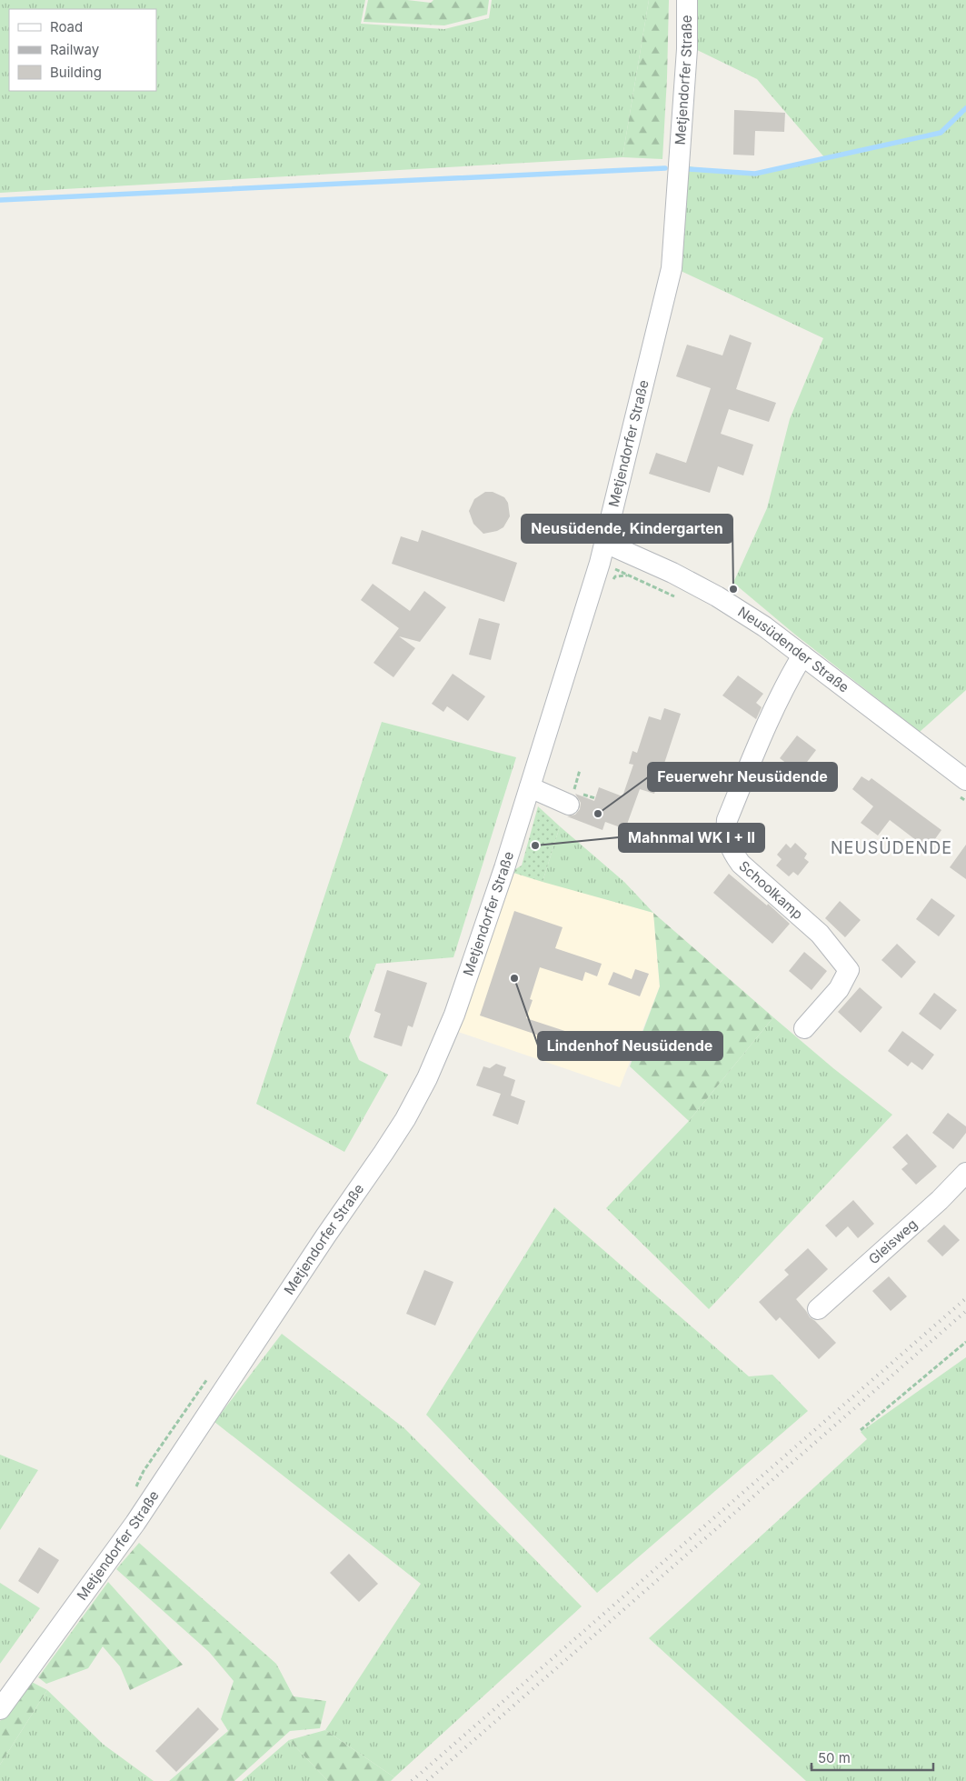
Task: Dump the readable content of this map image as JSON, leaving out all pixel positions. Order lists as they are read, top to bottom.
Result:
{
  "streets": {
    "street": [
      "Metjendorfer Straße",
      "Neusüdender Straße",
      "Schoolkamp",
      "Gleisweg"
    ]
  },
  "crossings": [
    ["Metjendorfer Straße", "Neusüdender Straße"],
    ["Neusüdender Straße", "Schoolkamp"]
  ],
  "districts": ["NEUSÜDENDE"],
  "places": [
    "Neusüdende, Kindergarten",
    "Feuerwehr Neusüdende",
    "Mahnmal WK I + II",
    "Lindenhof Neusüdende"
  ],
  "legend": ["Road", "Railway", "Building"],
  "scale_bar": "50 m"
}
